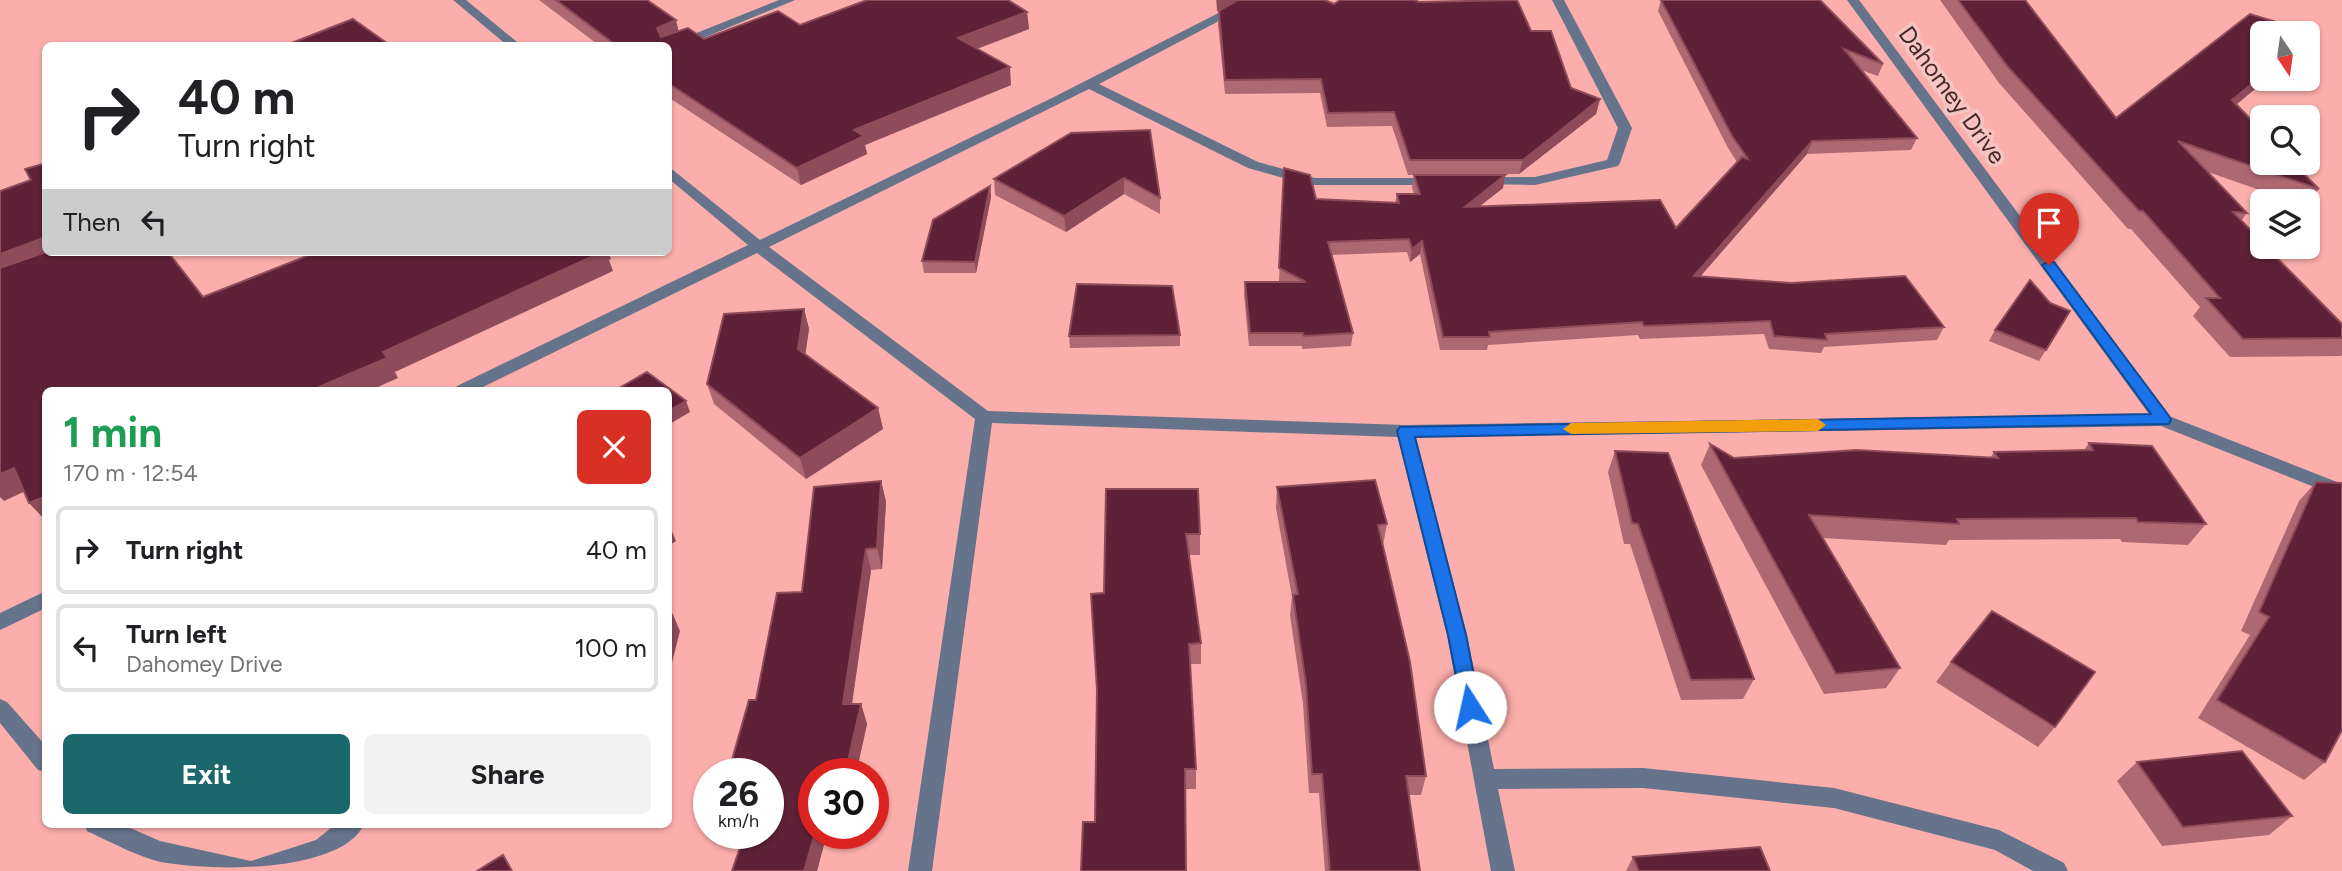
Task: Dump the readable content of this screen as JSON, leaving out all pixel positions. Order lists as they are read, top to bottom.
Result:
{
  "streets": {
    "street": ["Dahomey Drive"]
  },
  "north": "bottom",
  "page": {
    "turn": ["40 m", "Turn right"],
    "then": "Then",
    "heading": ["1 min", "170 m · 12:54"],
    "list": [
      {
        "name": "Turn right",
        "value": "40 m"
      },
      {
        "name": "Turn left",
        "note": "Dahomey Drive",
        "value": "100 m"
      }
    ],
    "buttons": ["Exit", "Share"],
    "speed": "26 km/h",
    "limit": "30"
  }
}
